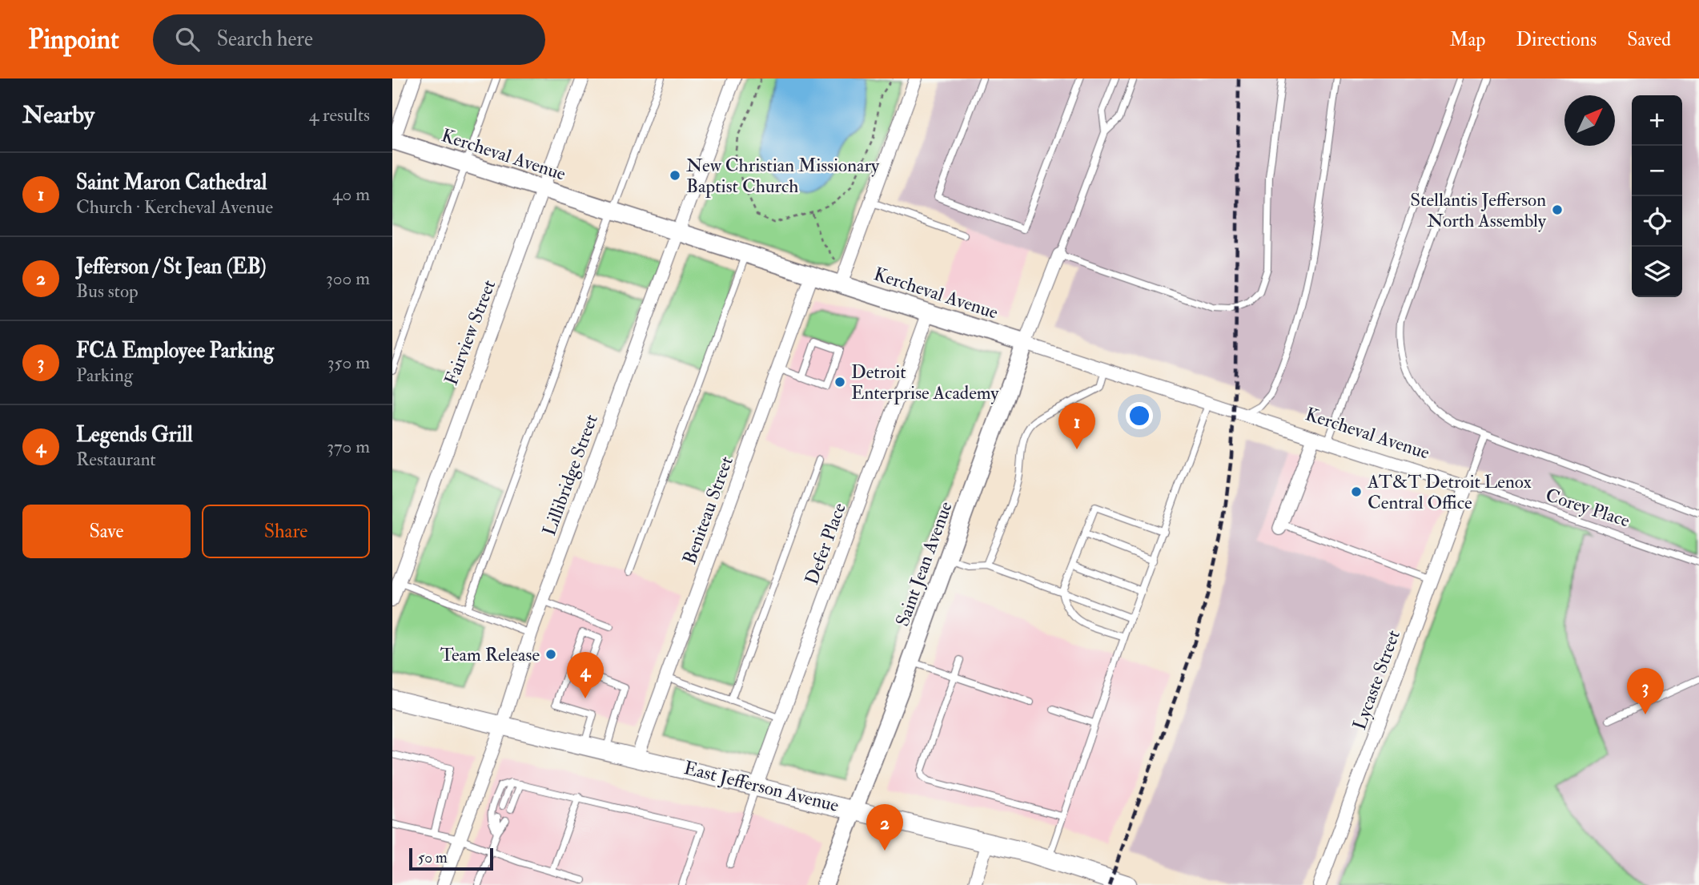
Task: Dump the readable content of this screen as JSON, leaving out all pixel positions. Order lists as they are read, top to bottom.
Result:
{
  "streets": {
    "main road": ["East Jefferson Avenue"],
    "street": [
      "Kercheval Avenue",
      "Fairview Street",
      "Lillibridge Street",
      "Beniteau Street",
      "Defer Place",
      "Saint Jean Avenue",
      "Lycaste Street"
    ],
    "lane": ["Corey Place"]
  },
  "crossings": [
    ["Kercheval Avenue", "Fairview Street"],
    ["Kercheval Avenue", "Lillibridge Street"],
    ["Kercheval Avenue", "Corey Place"],
    ["Kercheval Avenue", "Beniteau Street"],
    ["Kercheval Avenue", "Defer Place"],
    ["Kercheval Avenue", "Saint Jean Avenue"],
    ["Kercheval Avenue", "Lycaste Street"],
    ["Lillibridge Street", "East Jefferson Avenue"],
    ["Corey Place", "Lycaste Street"],
    ["Beniteau Street", "East Jefferson Avenue"],
    ["Defer Place", "East Jefferson Avenue"],
    ["Saint Jean Avenue", "East Jefferson Avenue"]
  ],
  "places": [
    "New Christian Missionary Baptist Church",
    "Stellantis Jefferson North Assembly",
    "Detroit Enterprise Academy",
    "AT&T Detroit Lenox Central Office",
    "Team Release"
  ],
  "scale_bar": "50 m",
  "north": "top right",
  "page": {
    "header": "Pinpoint",
    "search": "Search here",
    "nav": ["Map", "Directions", "Saved"],
    "heading": ["Nearby", "4 results"],
    "map_buttons": ["+", "−"],
    "list": [
      {
        "mark": "1",
        "name": "Saint Maron Cathedral",
        "note": "Church · Kercheval Avenue",
        "value": "40 m"
      },
      {
        "mark": "2",
        "name": "Jefferson / St Jean (EB)",
        "note": "Bus stop",
        "value": "300 m"
      },
      {
        "mark": "3",
        "name": "FCA Employee Parking",
        "note": "Parking",
        "value": "350 m"
      },
      {
        "mark": "4",
        "name": "Legends Grill",
        "note": "Restaurant",
        "value": "370 m"
      }
    ],
    "pins": [
      "1",
      "4",
      "3",
      "2"
    ],
    "buttons": ["Save", "Share"],
    "scale": "50 m"
  }
}
